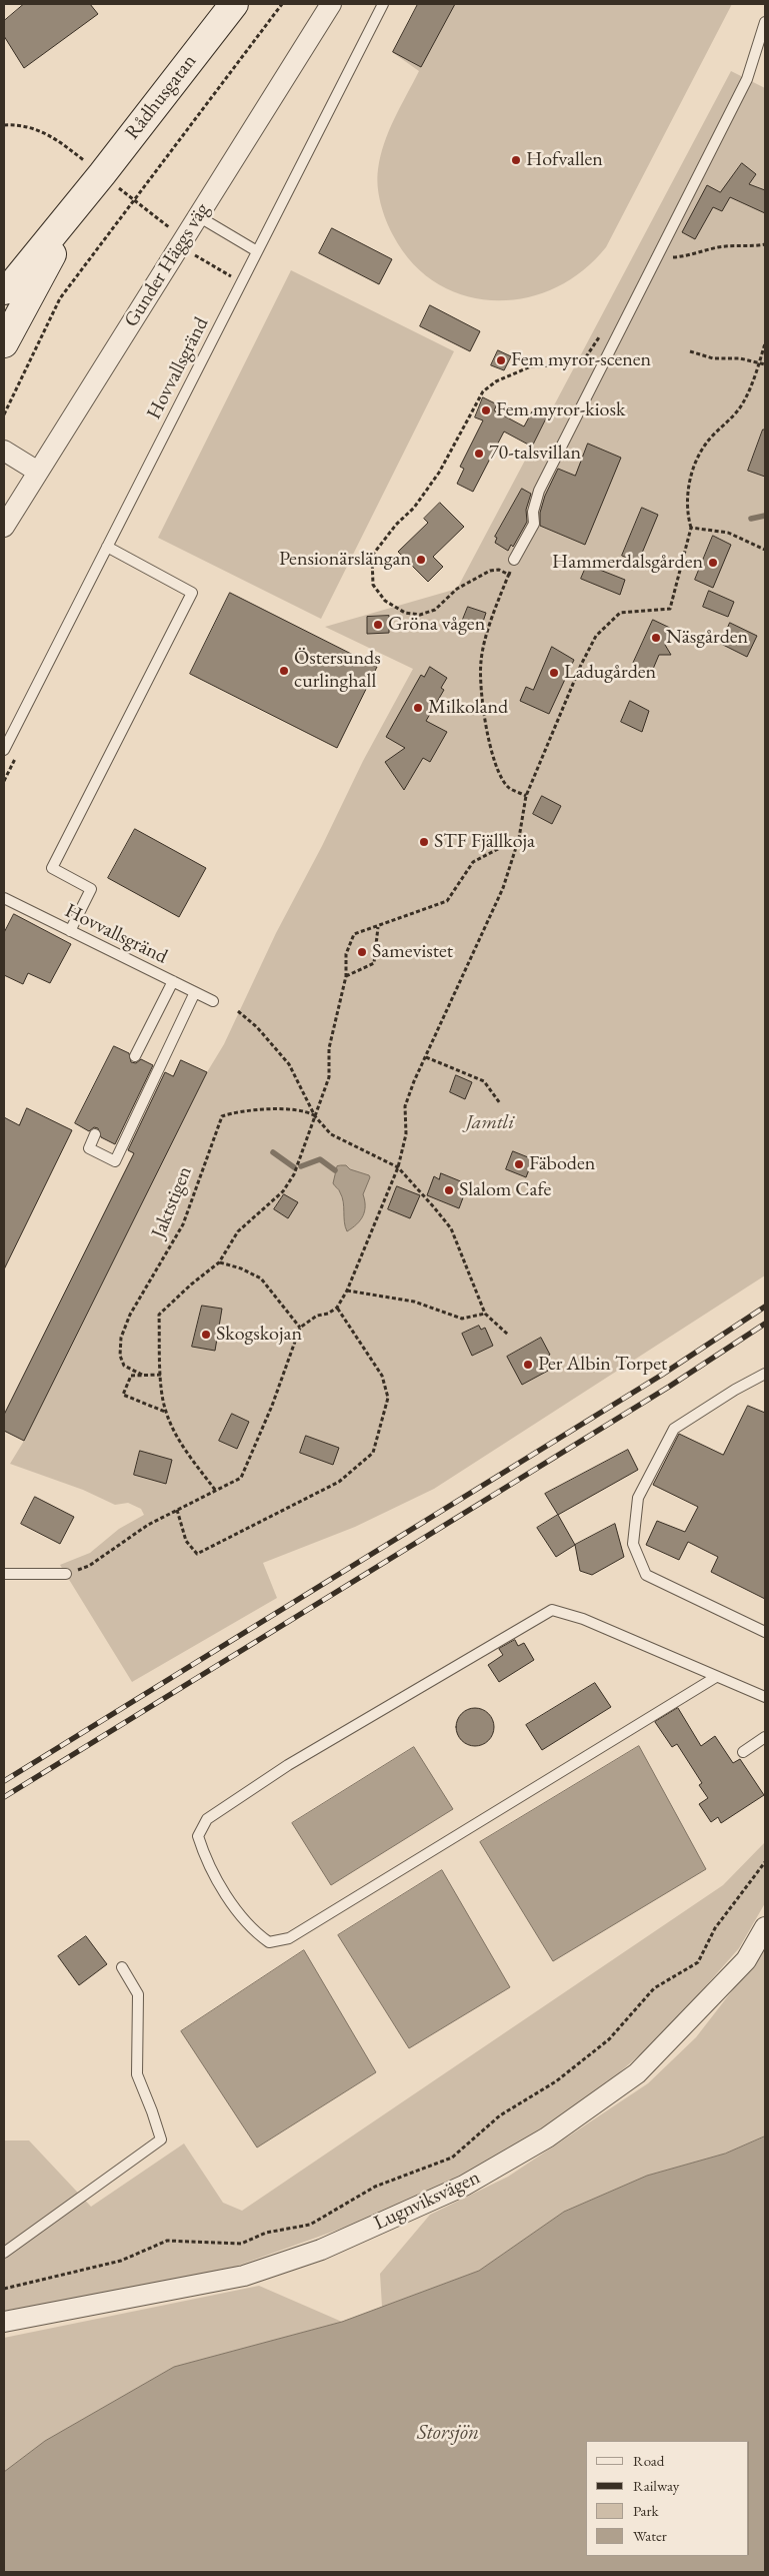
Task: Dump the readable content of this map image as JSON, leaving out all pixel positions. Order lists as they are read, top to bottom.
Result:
{
  "streets": {
    "main road": ["Rådhusgatan"],
    "street": ["Gunder Häggs väg", "Lugnviksvägen"],
    "lane": ["Hovvallsgränd"],
    "path": ["Jaktstigen"]
  },
  "water": ["Storsjön"],
  "parks": ["Jamtli"],
  "places": [
    "Hofvallen",
    "Fem myror-scenen",
    "Fem myror-kiosk",
    "70-talsvillan",
    "Pensionärslängan",
    "Hammerdalsgården",
    "Gröna vågen",
    "Näsgården",
    "Östersunds curlinghall",
    "Ladugården",
    "Milkoland",
    "STF Fjällkoja",
    "Samevistet",
    "Fäboden",
    "Slalom Cafe",
    "Skogskojan",
    "Per Albin Torpet"
  ],
  "legend": [
    "Road",
    "Railway",
    "Park",
    "Water"
  ]
}
